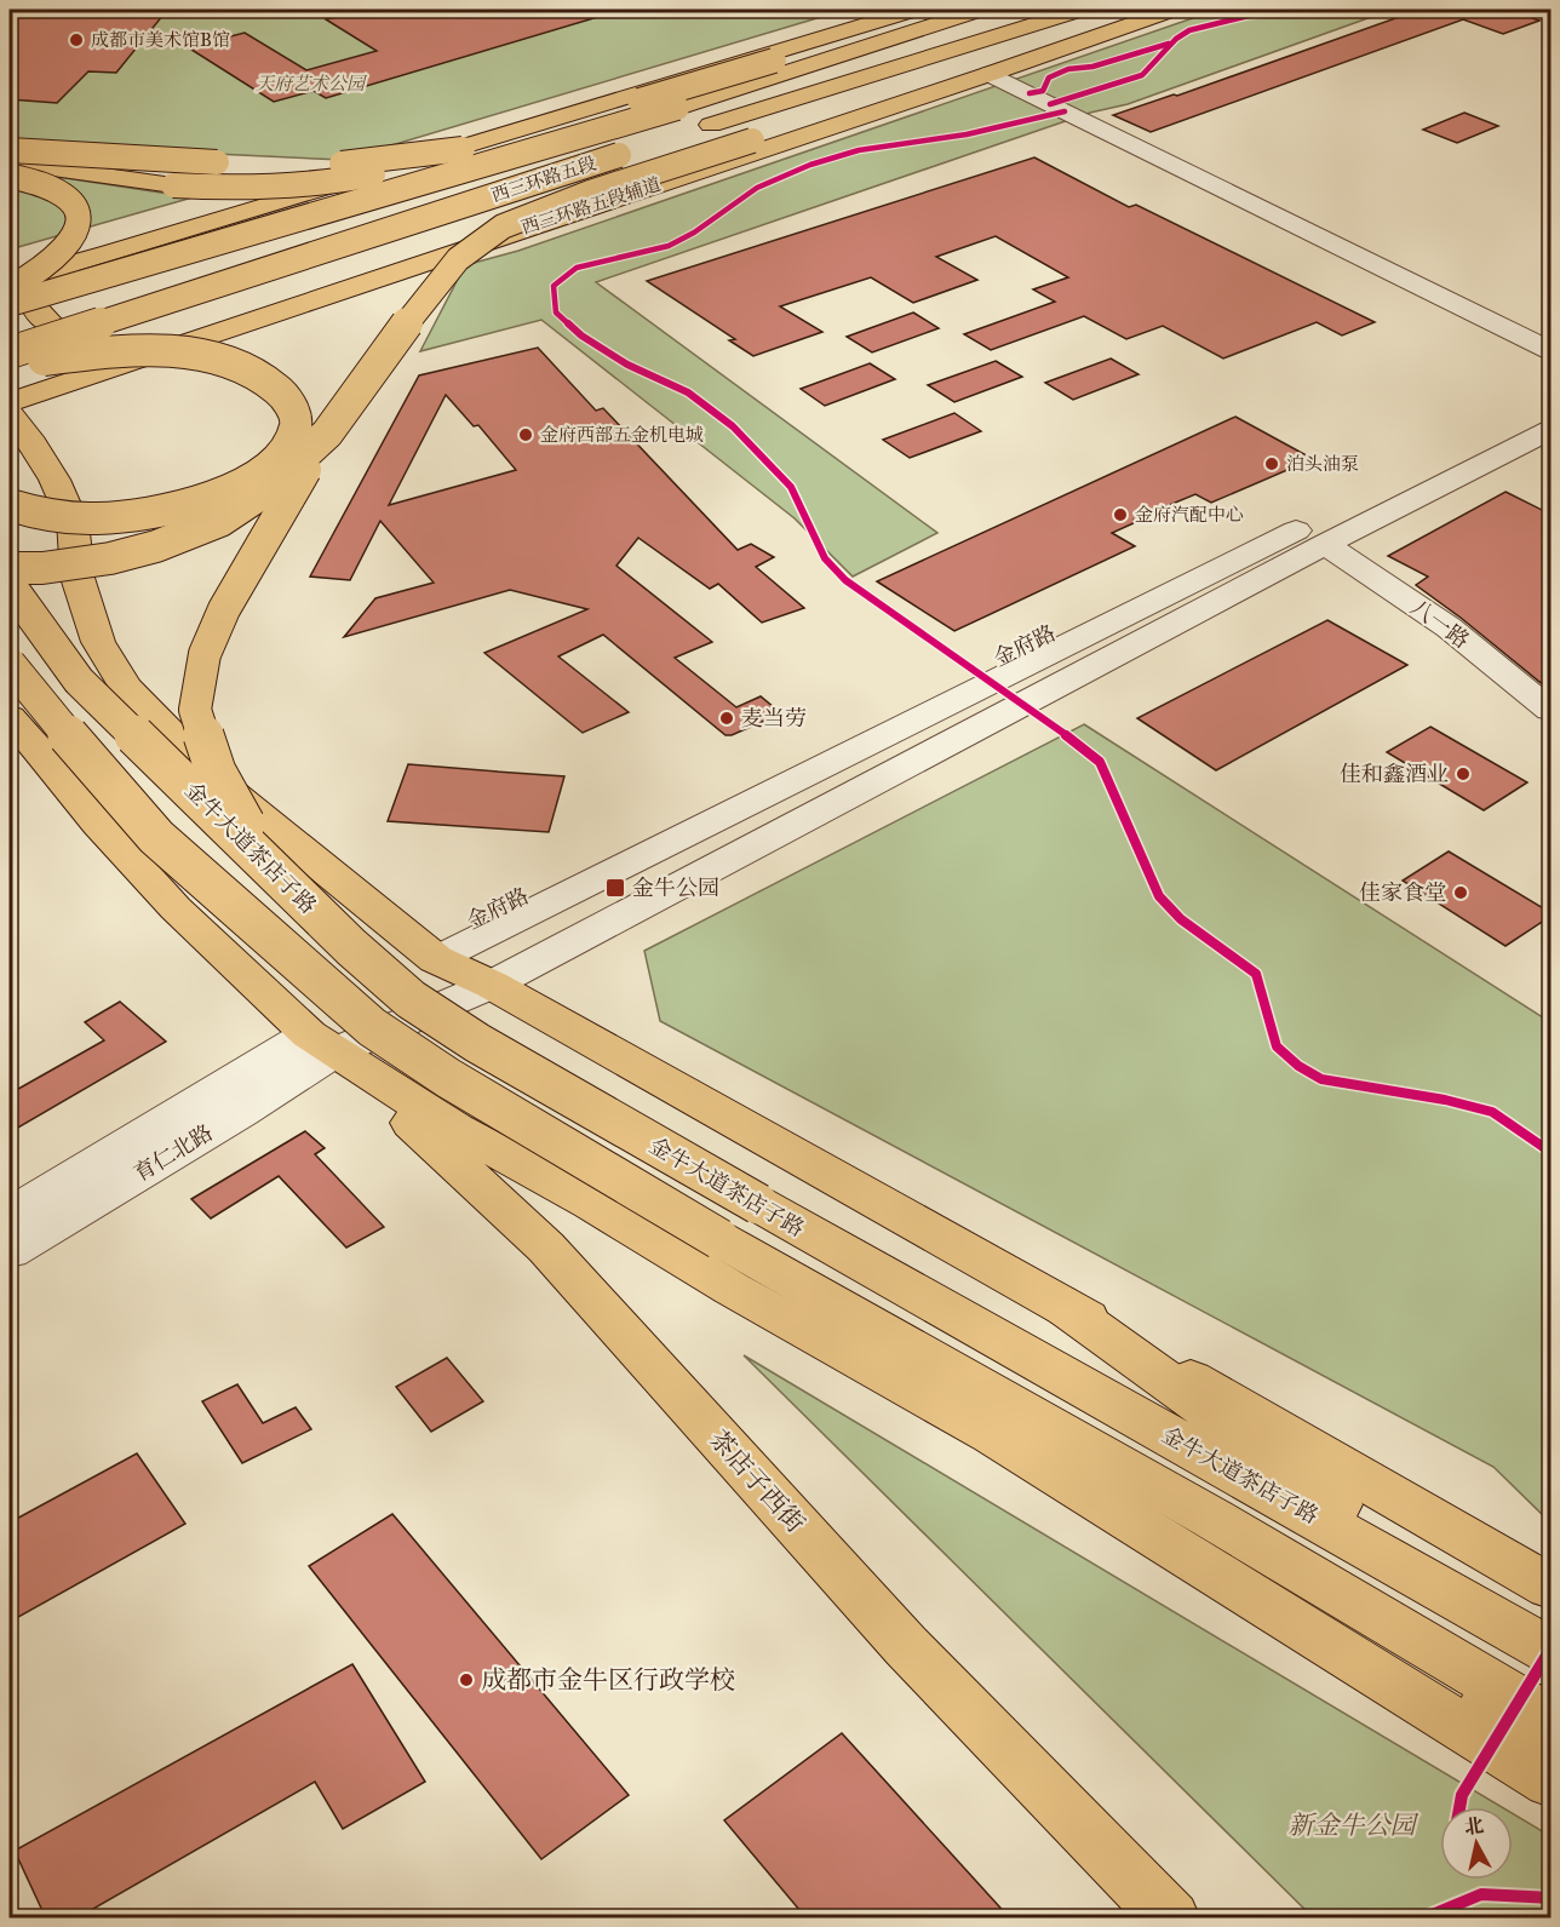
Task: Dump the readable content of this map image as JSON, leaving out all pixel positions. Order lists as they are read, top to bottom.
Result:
{
  "streets": {
    "main road": [
      "西三环路五段",
      "西三环路五段辅道",
      "金府路",
      "金牛大道茶店子路",
      "茶店子西街"
    ],
    "street": ["八一路", "育仁北路"]
  },
  "crossings": [
    ["金府路", "育仁北路"],
    ["金府路", "茶店子西街"],
    ["育仁北路", "茶店子西街"]
  ],
  "parks": ["天府艺术公园", "新金牛公园"],
  "places": {
    "other": [
      "成都市美术馆B馆",
      "金府西部五金机电城",
      "泊头油泵",
      "金府汽配中心",
      "麦当劳",
      "佳和鑫酒业",
      "佳家食堂",
      "成都市金牛区行政学校"
    ],
    "transit": ["金牛公园"]
  },
  "north": "top"
}
